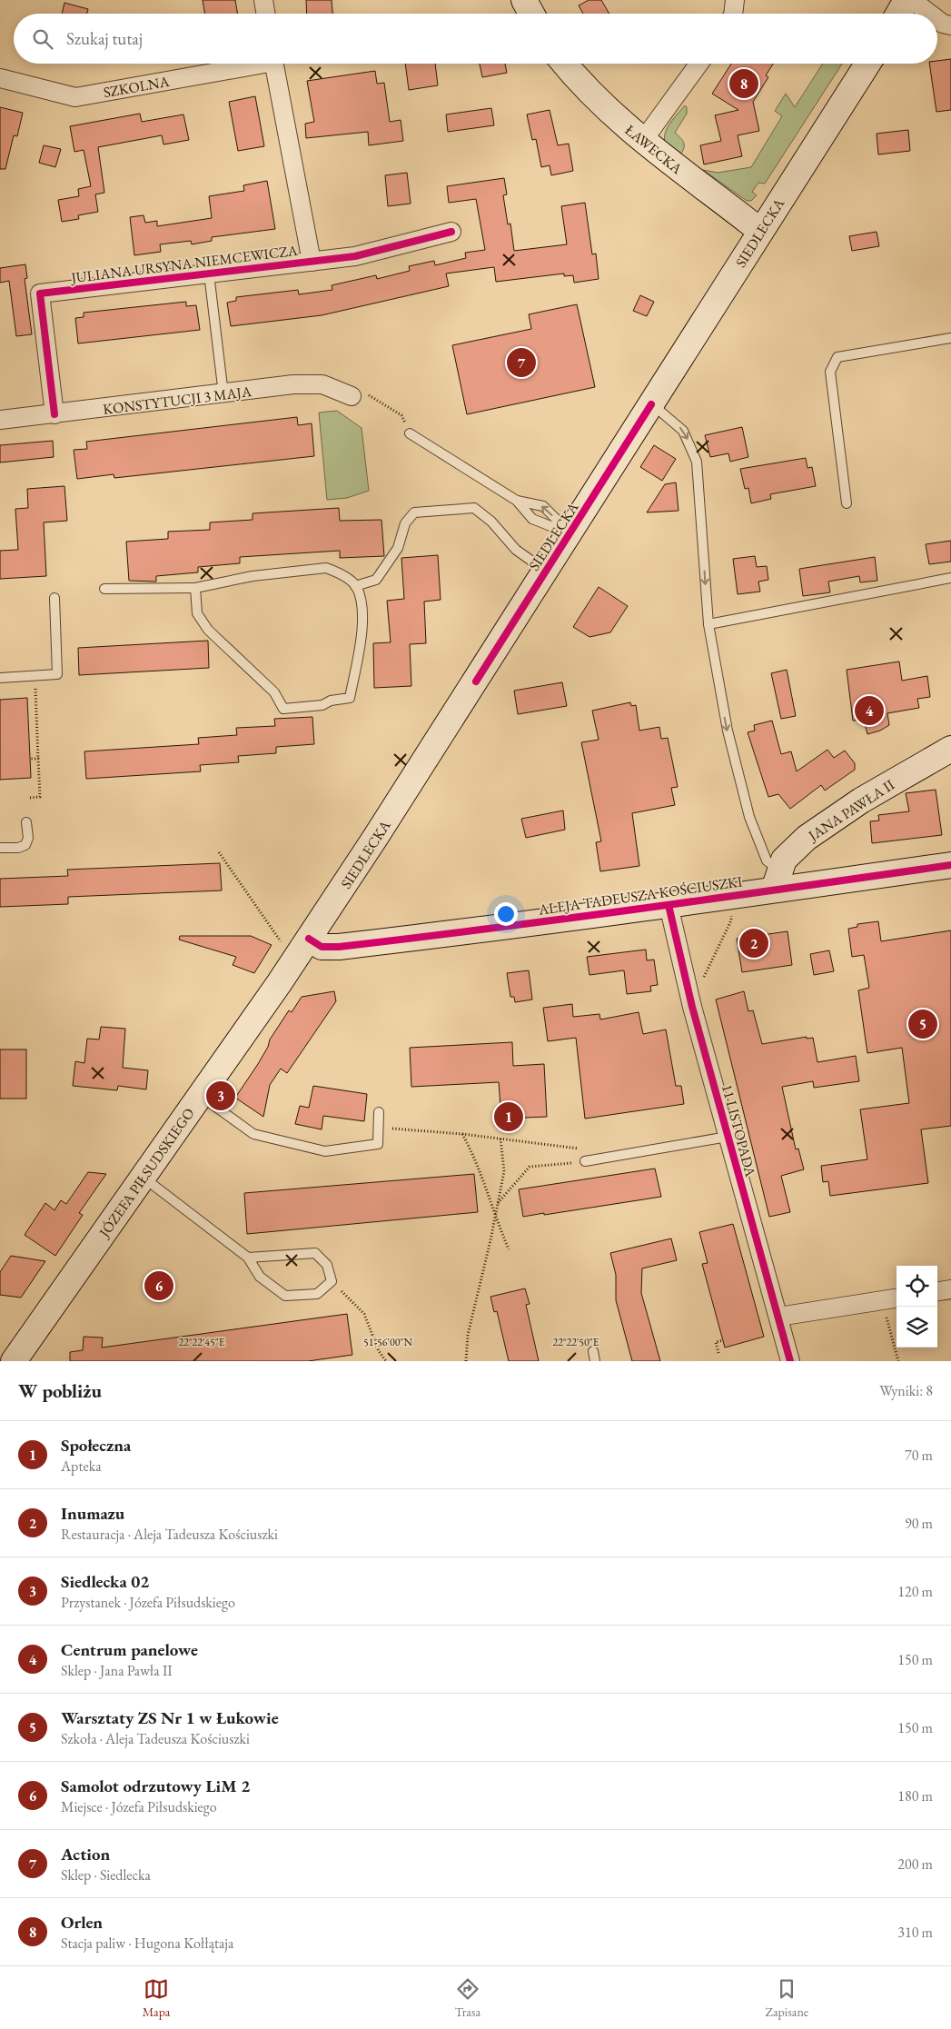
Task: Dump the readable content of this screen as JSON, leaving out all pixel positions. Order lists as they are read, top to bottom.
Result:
{
  "streets": {
    "main road": [
      "ŁAWECKA",
      "SIEDLECKA",
      "JANA PAWŁA II",
      "ALEJA TADEUSZA KOŚCIUSZKI",
      "JÓZEFA PIŁSUDSKIEGO"
    ],
    "street": [
      "SZKOLNA",
      "JULIANA URSYNA NIEMCEWICZA",
      "KONSTYTUCJI 3 MAJA",
      "11 LISTOPADA"
    ]
  },
  "crossings": [
    ["ŁAWECKA", "SIEDLECKA"],
    ["SIEDLECKA", "ALEJA TADEUSZA KOŚCIUSZKI"],
    ["SIEDLECKA", "JÓZEFA PIŁSUDSKIEGO"],
    ["JULIANA URSYNA NIEMCEWICZA", "KONSTYTUCJI 3 MAJA"],
    ["JANA PAWŁA II", "ALEJA TADEUSZA KOŚCIUSZKI"],
    ["ALEJA TADEUSZA KOŚCIUSZKI", "11 LISTOPADA"],
    ["ALEJA TADEUSZA KOŚCIUSZKI", "JÓZEFA PIŁSUDSKIEGO"]
  ],
  "page": {
    "search": "Szukaj tutaj",
    "pins": [
      "8",
      "7",
      "4",
      "2",
      "5",
      "3",
      "1",
      "6"
    ],
    "heading": ["W pobliżu", "Wyniki: 8"],
    "list": [
      {
        "mark": "1",
        "name": "Społeczna",
        "note": "Apteka",
        "value": "70 m"
      },
      {
        "mark": "2",
        "name": "Inumazu",
        "note": "Restauracja · Aleja Tadeusza Kościuszki",
        "value": "90 m"
      },
      {
        "mark": "3",
        "name": "Siedlecka 02",
        "note": "Przystanek · Józefa Piłsudskiego",
        "value": "120 m"
      },
      {
        "mark": "4",
        "name": "Centrum panelowe",
        "note": "Sklep · Jana Pawła II",
        "value": "150 m"
      },
      {
        "mark": "5",
        "name": "Warsztaty ZS Nr 1 w Łukowie",
        "note": "Szkoła · Aleja Tadeusza Kościuszki",
        "value": "150 m"
      },
      {
        "mark": "6",
        "name": "Samolot odrzutowy LiM 2",
        "note": "Miejsce · Józefa Piłsudskiego",
        "value": "180 m"
      },
      {
        "mark": "7",
        "name": "Action",
        "note": "Sklep · Siedlecka",
        "value": "200 m"
      },
      {
        "mark": "8",
        "name": "Orlen",
        "note": "Stacja paliw · Hugona Kołłątaja",
        "value": "310 m"
      }
    ],
    "nav": ["Mapa", "Trasa", "Zapisane"]
  },
  "coordinates": ["22°22'45\"E", "22°22'50\"E", "51°56'00\"N"]
}
